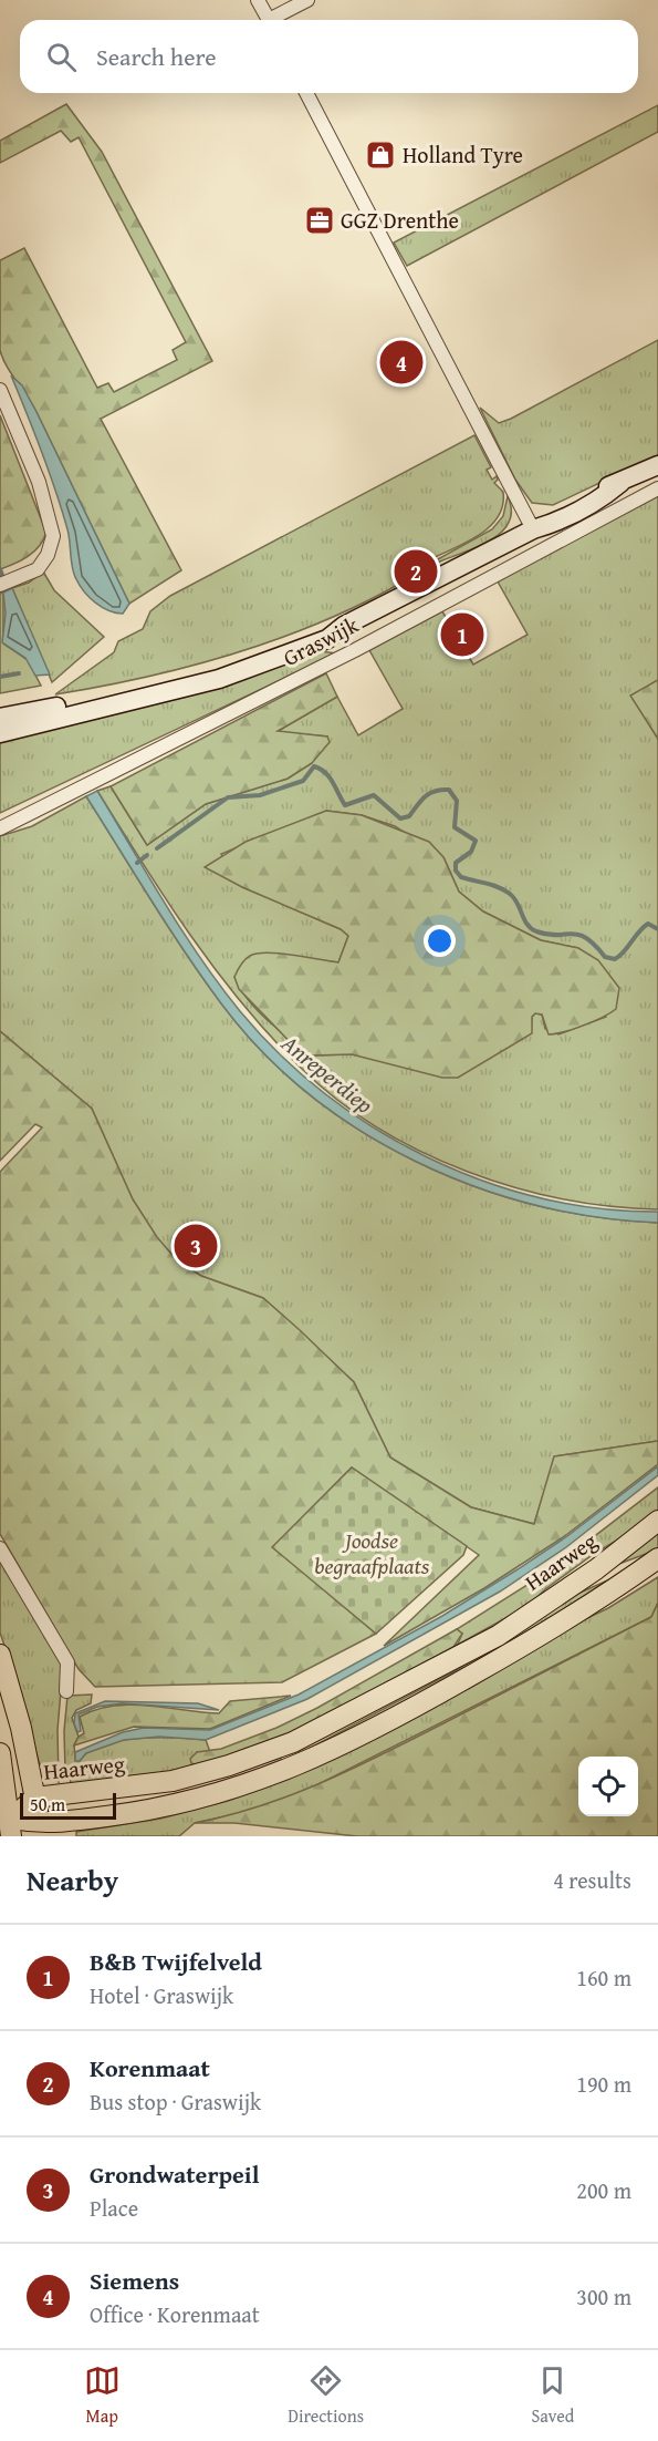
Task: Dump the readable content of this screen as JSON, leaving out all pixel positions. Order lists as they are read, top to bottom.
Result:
{
  "streets": {
    "main road": ["Graswijk", "Haarweg"]
  },
  "water": ["Anreperdiep"],
  "parks": ["Joodse begraafplaats"],
  "places": {
    "shop": ["Holland Tyre"],
    "office": ["GGZ Drenthe"]
  },
  "scale_bar": "50 m",
  "page": {
    "search": "Search here",
    "pins": [
      "4",
      "2",
      "1",
      "3"
    ],
    "scale": "50 m",
    "heading": ["Nearby", "4 results"],
    "list": [
      {
        "mark": "1",
        "name": "B&B Twijfelveld",
        "note": "Hotel · Graswijk",
        "value": "160 m"
      },
      {
        "mark": "2",
        "name": "Korenmaat",
        "note": "Bus stop · Graswijk",
        "value": "190 m"
      },
      {
        "mark": "3",
        "name": "Grondwaterpeil",
        "note": "Place",
        "value": "200 m"
      },
      {
        "mark": "4",
        "name": "Siemens",
        "note": "Office · Korenmaat",
        "value": "300 m"
      }
    ],
    "nav": ["Map", "Directions", "Saved"]
  }
}
